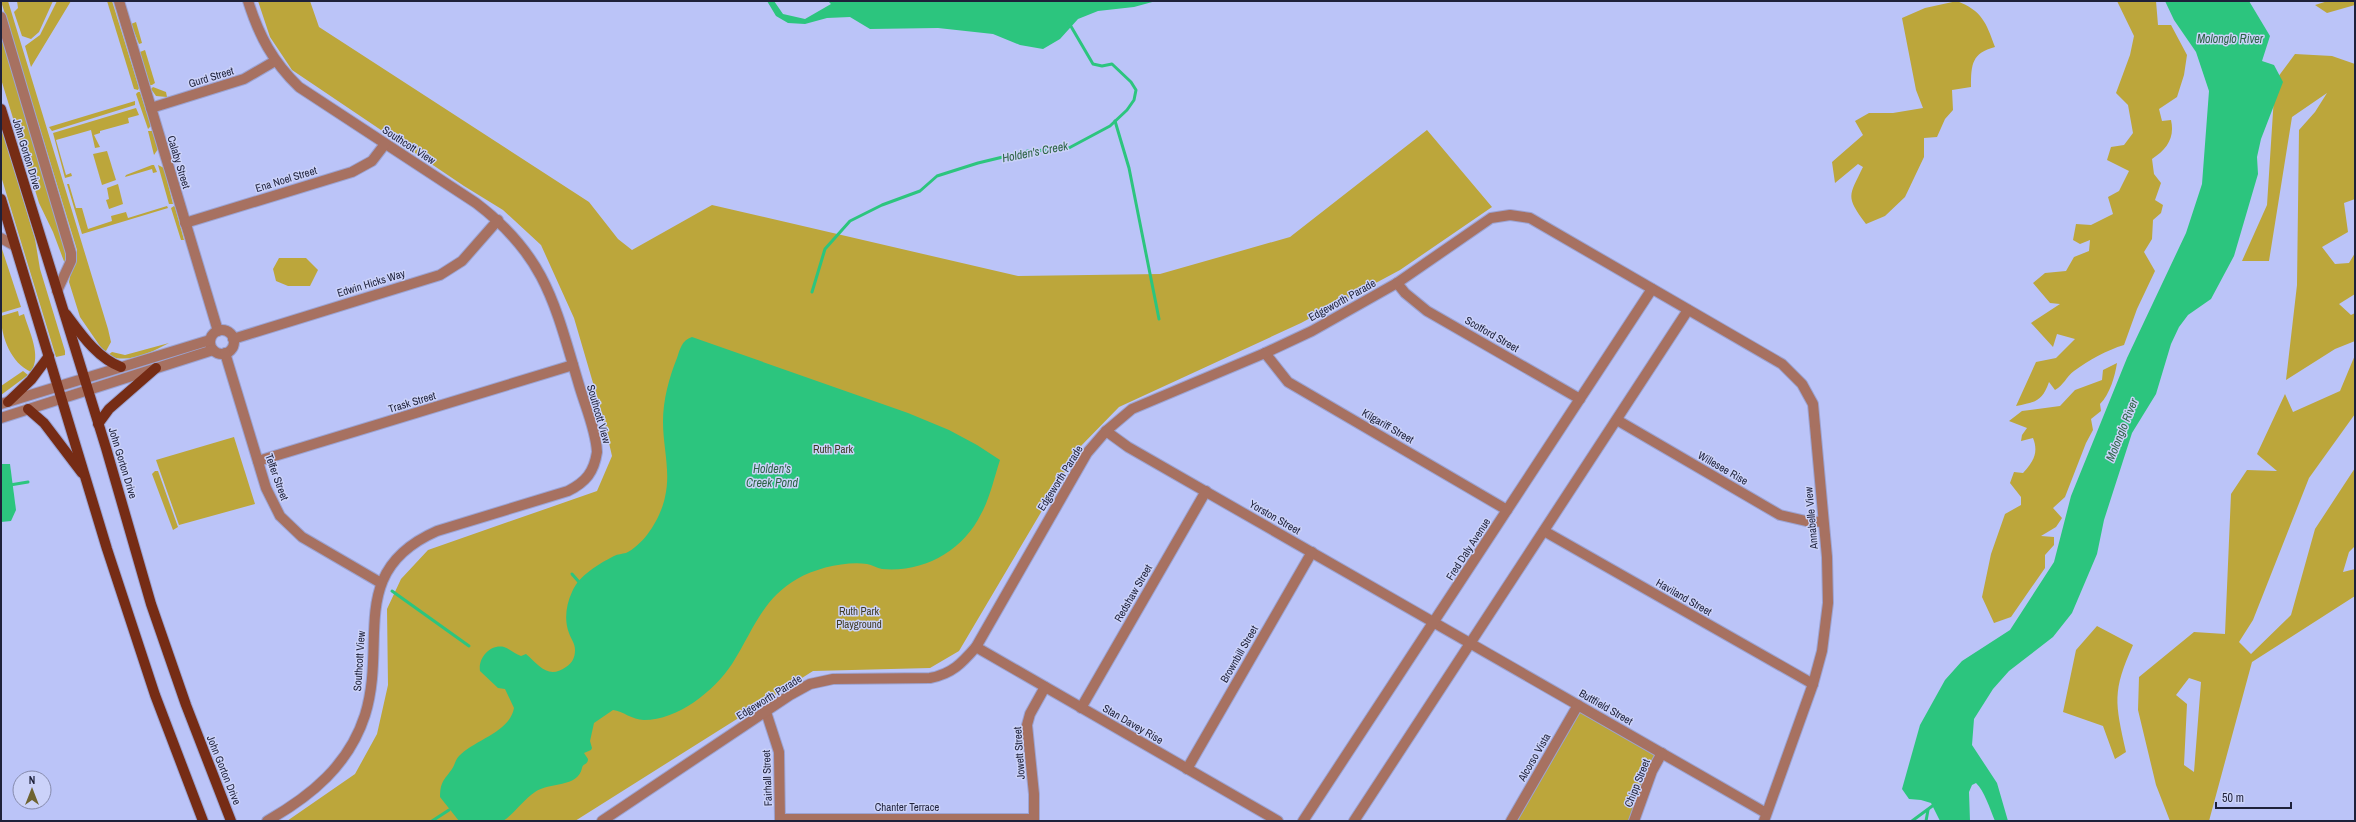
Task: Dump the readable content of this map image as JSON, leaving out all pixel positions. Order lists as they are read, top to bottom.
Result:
{
  "streets": {
    "main road": ["John Gorton Drive"],
    "street": [
      "Gurd Street",
      "Southcott View",
      "Calaby Street",
      "Ena Noel Street",
      "Edwin Hicks Way",
      "Edgeworth Parade",
      "Scotford Street",
      "Trask Street",
      "Kilgariff Street",
      "Willesee Rise",
      "Telfer Street",
      "Yorston Street",
      "Annabelle View",
      "Fred Daly Avenue",
      "Redshaw Street",
      "Haviland Street",
      "Brownbill Street",
      "Buttfield Street",
      "Stan Davey Rise",
      "Jowett Street",
      "Alcorso Vista",
      "Fairhall Street",
      "Chipp Street",
      "Chanter Terrace"
    ]
  },
  "crossings": [
    ["Gurd Street", "Southcott View"],
    ["Gurd Street", "Calaby Street"],
    ["Southcott View", "Ena Noel Street"],
    ["Southcott View", "Edwin Hicks Way"],
    ["Southcott View", "Trask Street"],
    ["Southcott View", "Telfer Street"],
    ["Calaby Street", "Ena Noel Street"],
    ["Calaby Street", "Edwin Hicks Way"],
    ["Calaby Street", "Telfer Street"],
    ["Edwin Hicks Way", "Telfer Street"],
    ["Edgeworth Parade", "Scotford Street"],
    ["Edgeworth Parade", "Kilgariff Street"],
    ["Edgeworth Parade", "Yorston Street"],
    ["Edgeworth Parade", "Annabelle View"],
    ["Edgeworth Parade", "Fred Daly Avenue"],
    ["Edgeworth Parade", "Stan Davey Rise"],
    ["Edgeworth Parade", "Fairhall Street"],
    ["Scotford Street", "Fred Daly Avenue"],
    ["Trask Street", "Telfer Street"],
    ["Kilgariff Street", "Fred Daly Avenue"],
    ["Willesee Rise", "Annabelle View"],
    ["Yorston Street", "Fred Daly Avenue"],
    ["Yorston Street", "Redshaw Street"],
    ["Yorston Street", "Brownbill Street"],
    ["Yorston Street", "Buttfield Street"],
    ["Annabelle View", "Fred Daly Avenue"],
    ["Annabelle View", "Haviland Street"],
    ["Annabelle View", "Buttfield Street"],
    ["Fred Daly Avenue", "Buttfield Street"],
    ["Redshaw Street", "Stan Davey Rise"],
    ["Brownbill Street", "Stan Davey Rise"],
    ["Buttfield Street", "Alcorso Vista"],
    ["Buttfield Street", "Chipp Street"],
    ["Stan Davey Rise", "Jowett Street"],
    ["Jowett Street", "Chanter Terrace"],
    ["Fairhall Street", "Chanter Terrace"]
  ],
  "water": ["Molonglo River", "Holden's Creek", "Holden's Creek Pond"],
  "parks": ["Ruth Park", "Ruth Park Playground"],
  "scale_bar": "50 m",
  "north": "top"
}
